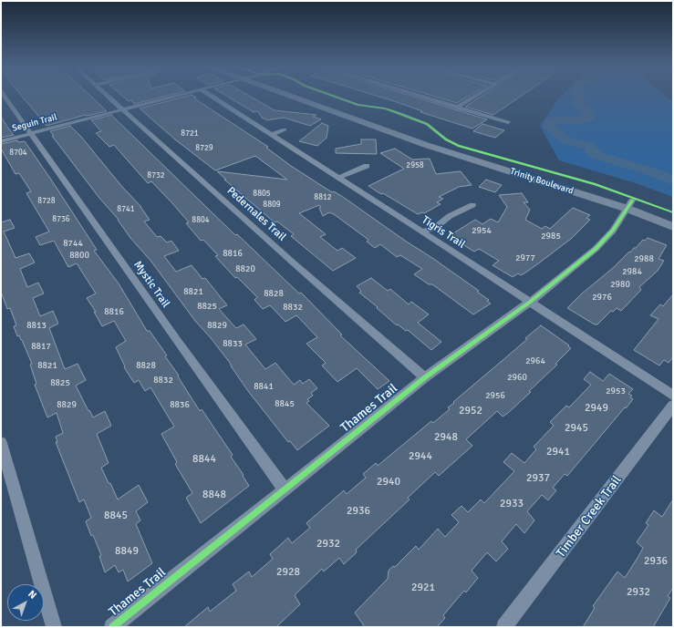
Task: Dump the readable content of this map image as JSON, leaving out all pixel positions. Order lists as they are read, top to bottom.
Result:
{
  "streets": {
    "main road": ["Trinity Boulevard"],
    "street": [
      "Seguin Trail",
      "Pedernales Trail",
      "Tigris Trail",
      "Mystic Trail",
      "Thames Trail",
      "Timber Creek Trail"
    ]
  },
  "crossings": [
    ["Seguin Trail", "Pedernales Trail"],
    ["Seguin Trail", "Mystic Trail"],
    ["Trinity Boulevard", "Thames Trail"],
    ["Pedernales Trail", "Thames Trail"],
    ["Tigris Trail", "Thames Trail"],
    ["Mystic Trail", "Thames Trail"]
  ],
  "house_numbers": [
    "8721",
    "8729",
    "8704",
    "2958",
    "8732",
    "8805",
    "8812",
    "8728",
    "8809",
    "8741",
    "8736",
    "8804",
    "2954",
    "2985",
    "8744",
    "8816",
    "8800",
    "2977",
    "2988",
    "8820",
    "2984",
    "2980",
    "8821",
    "8828",
    "2976",
    "8825",
    "8832",
    "8816",
    "8813",
    "8829",
    "8833",
    "8817",
    "2964",
    "8821",
    "8828",
    "2960",
    "8832",
    "8825",
    "8841",
    "2953",
    "2956",
    "8845",
    "8829",
    "8836",
    "2949",
    "2952",
    "2945",
    "2948",
    "2941",
    "2944",
    "8844",
    "2937",
    "2940",
    "8848",
    "2933",
    "2936",
    "8845",
    "2932",
    "8849",
    "2936",
    "2928",
    "2921",
    "2932"
  ],
  "north": "top right"
}
